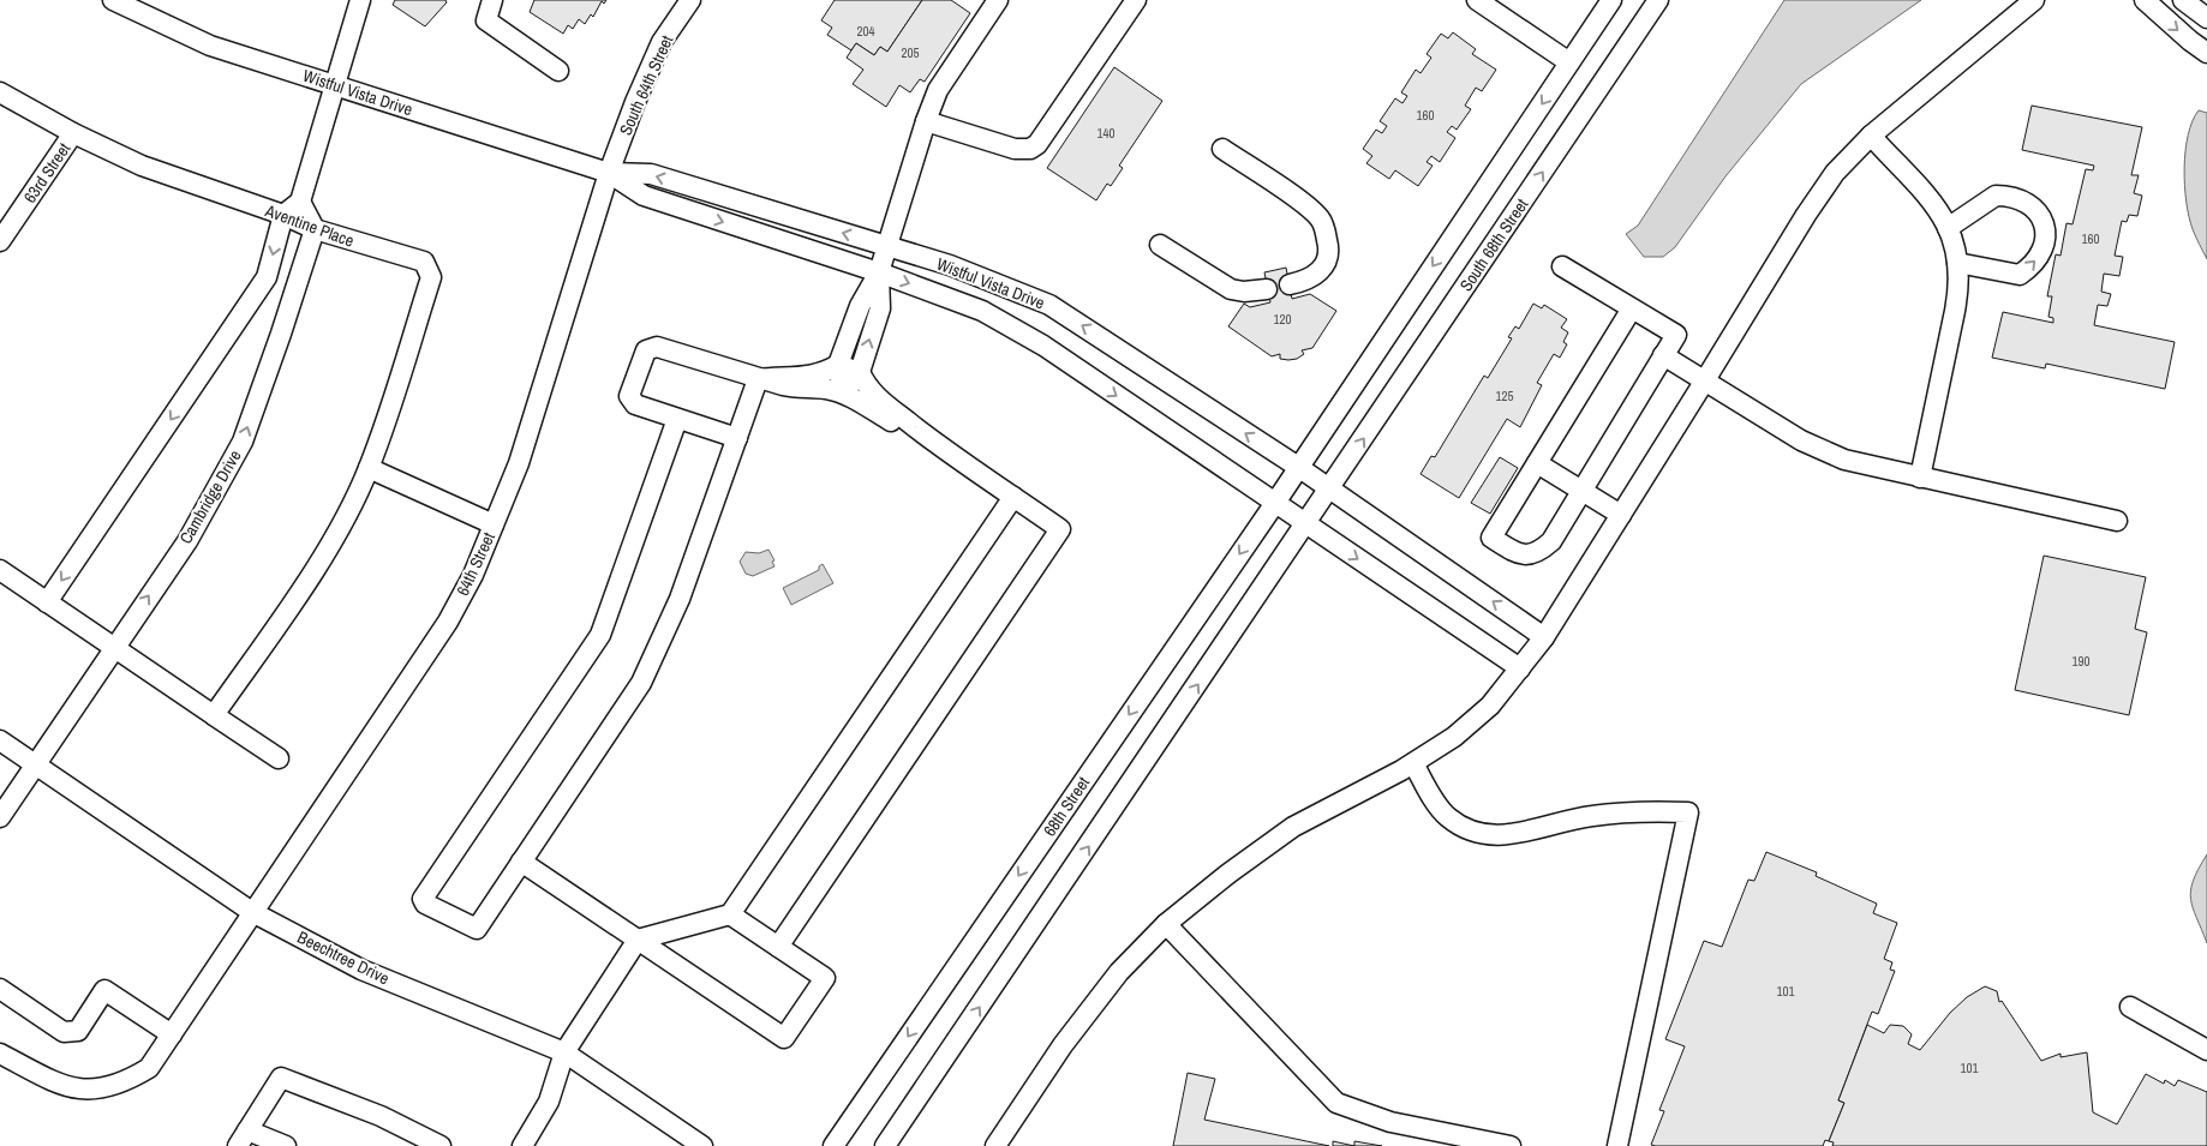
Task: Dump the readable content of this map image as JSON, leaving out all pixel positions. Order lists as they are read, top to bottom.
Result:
{
  "streets": {
    "street": [
      "South 64th Street",
      "Wistful Vista Drive",
      "63rd Street",
      "Aventine Place",
      "South 68th Street",
      "Cambridge Drive",
      "64th Street",
      "68th Street",
      "Beechtree Drive"
    ]
  },
  "crossings": [
    ["South 64th Street", "Wistful Vista Drive"],
    ["South 64th Street", "64th Street"],
    ["Wistful Vista Drive", "South 68th Street"],
    ["Wistful Vista Drive", "64th Street"],
    ["Wistful Vista Drive", "68th Street"],
    ["63rd Street", "Aventine Place"],
    ["Aventine Place", "Cambridge Drive"],
    ["Cambridge Drive", "Beechtree Drive"],
    ["64th Street", "Beechtree Drive"]
  ],
  "house_numbers": [
    "204",
    "205",
    "160",
    "140",
    "160",
    "120",
    "125",
    "190",
    "101",
    "101"
  ]
}
